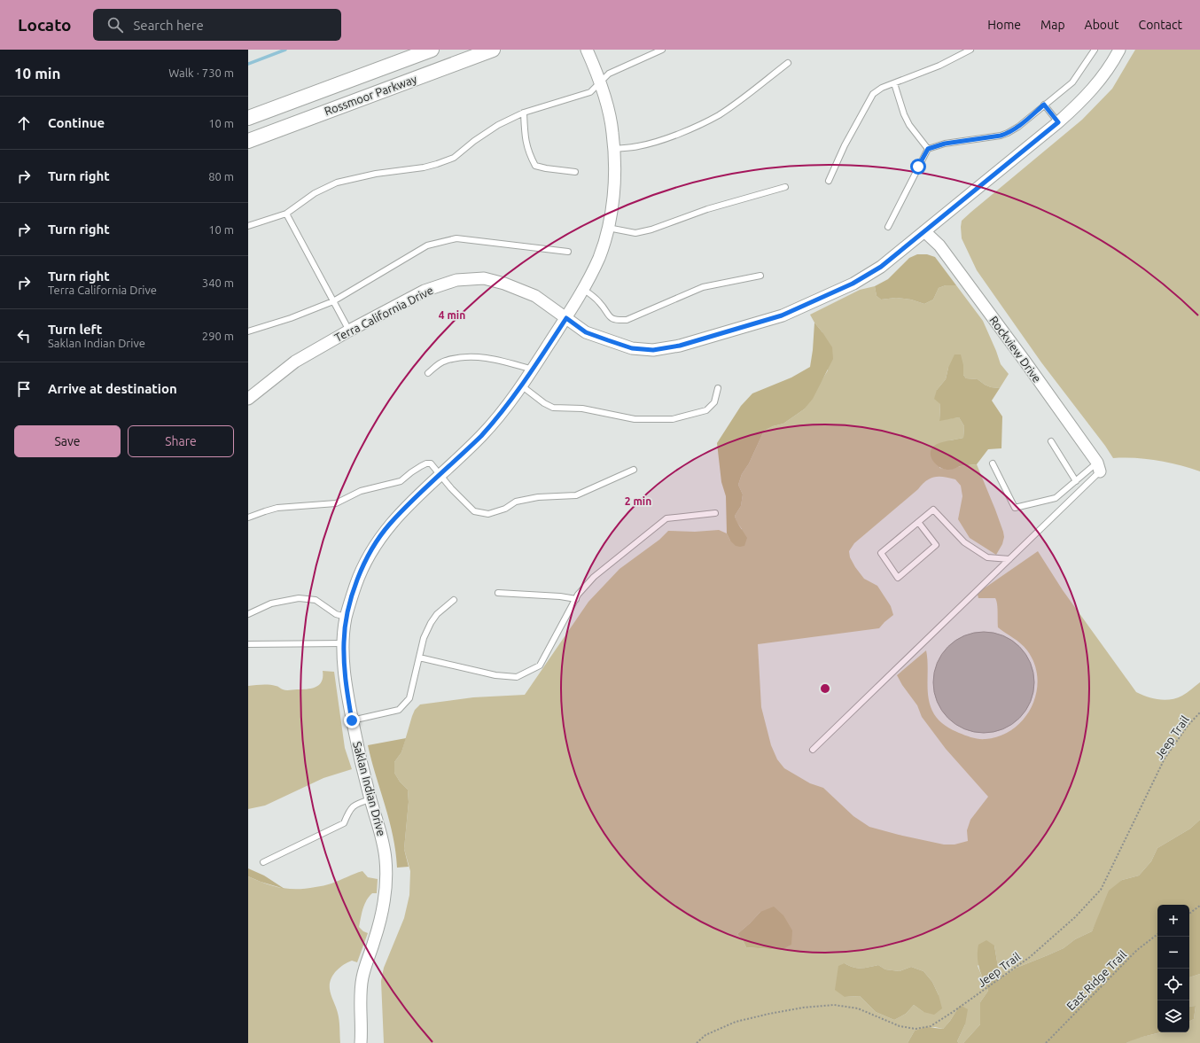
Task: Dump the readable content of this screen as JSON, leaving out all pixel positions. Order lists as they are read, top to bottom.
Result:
{
  "streets": {
    "street": [
      "Rossmoor Parkway",
      "Terra California Drive",
      "Rockview Drive",
      "Saklan Indian Drive"
    ],
    "path": ["Jeep Trail", "East Ridge Trail"]
  },
  "crossings": [
    ["Terra California Drive", "Rockview Drive"],
    ["Terra California Drive", "Saklan Indian Drive"]
  ],
  "page": {
    "header": "Locato",
    "search": "Search here",
    "nav": [
      "Home",
      "Map",
      "About",
      "Contact"
    ],
    "heading": ["10 min", "Walk · 730 m"],
    "list": [
      ["Continue", "10 m"],
      ["Turn right", "80 m"],
      ["Turn right", "10 m"],
      ["Turn right", "Terra California Drive", "340 m"],
      ["Turn left", "Saklan Indian Drive", "290 m"],
      "Arrive at destination"
    ],
    "buttons": ["Save", "Share"],
    "map_buttons": ["+", "−"]
  },
  "rings": ["4 min", "2 min"]
}
